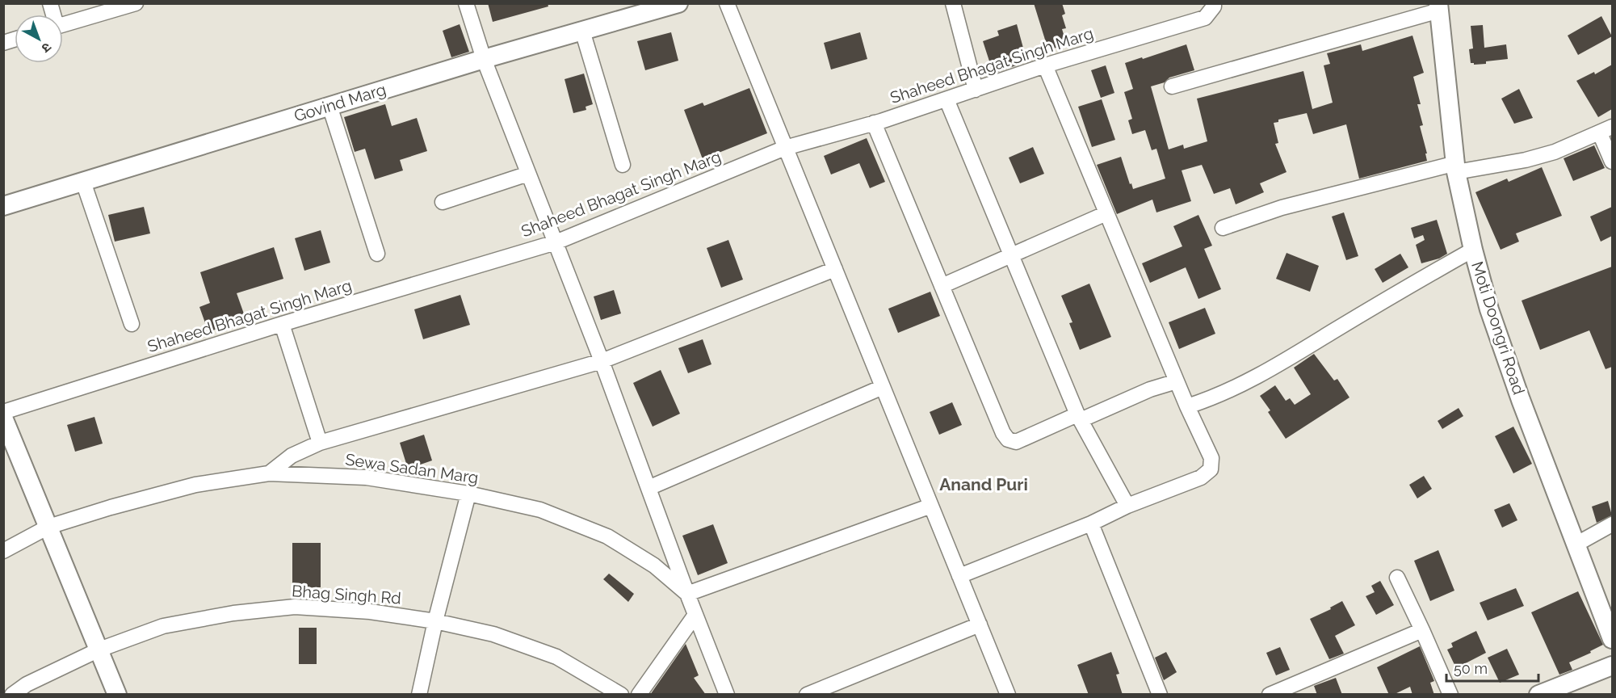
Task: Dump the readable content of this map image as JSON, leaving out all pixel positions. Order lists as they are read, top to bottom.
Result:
{
  "streets": {
    "street": [
      "Shaheed Bhagat Singh Marg",
      "Govind Marg",
      "Moti Doongri Road",
      "Sewa Sadan Marg",
      "Bhag Singh Rd"
    ]
  },
  "districts": ["Anand Puri"],
  "scale_bar": "50 m",
  "north": "bottom right"
}
